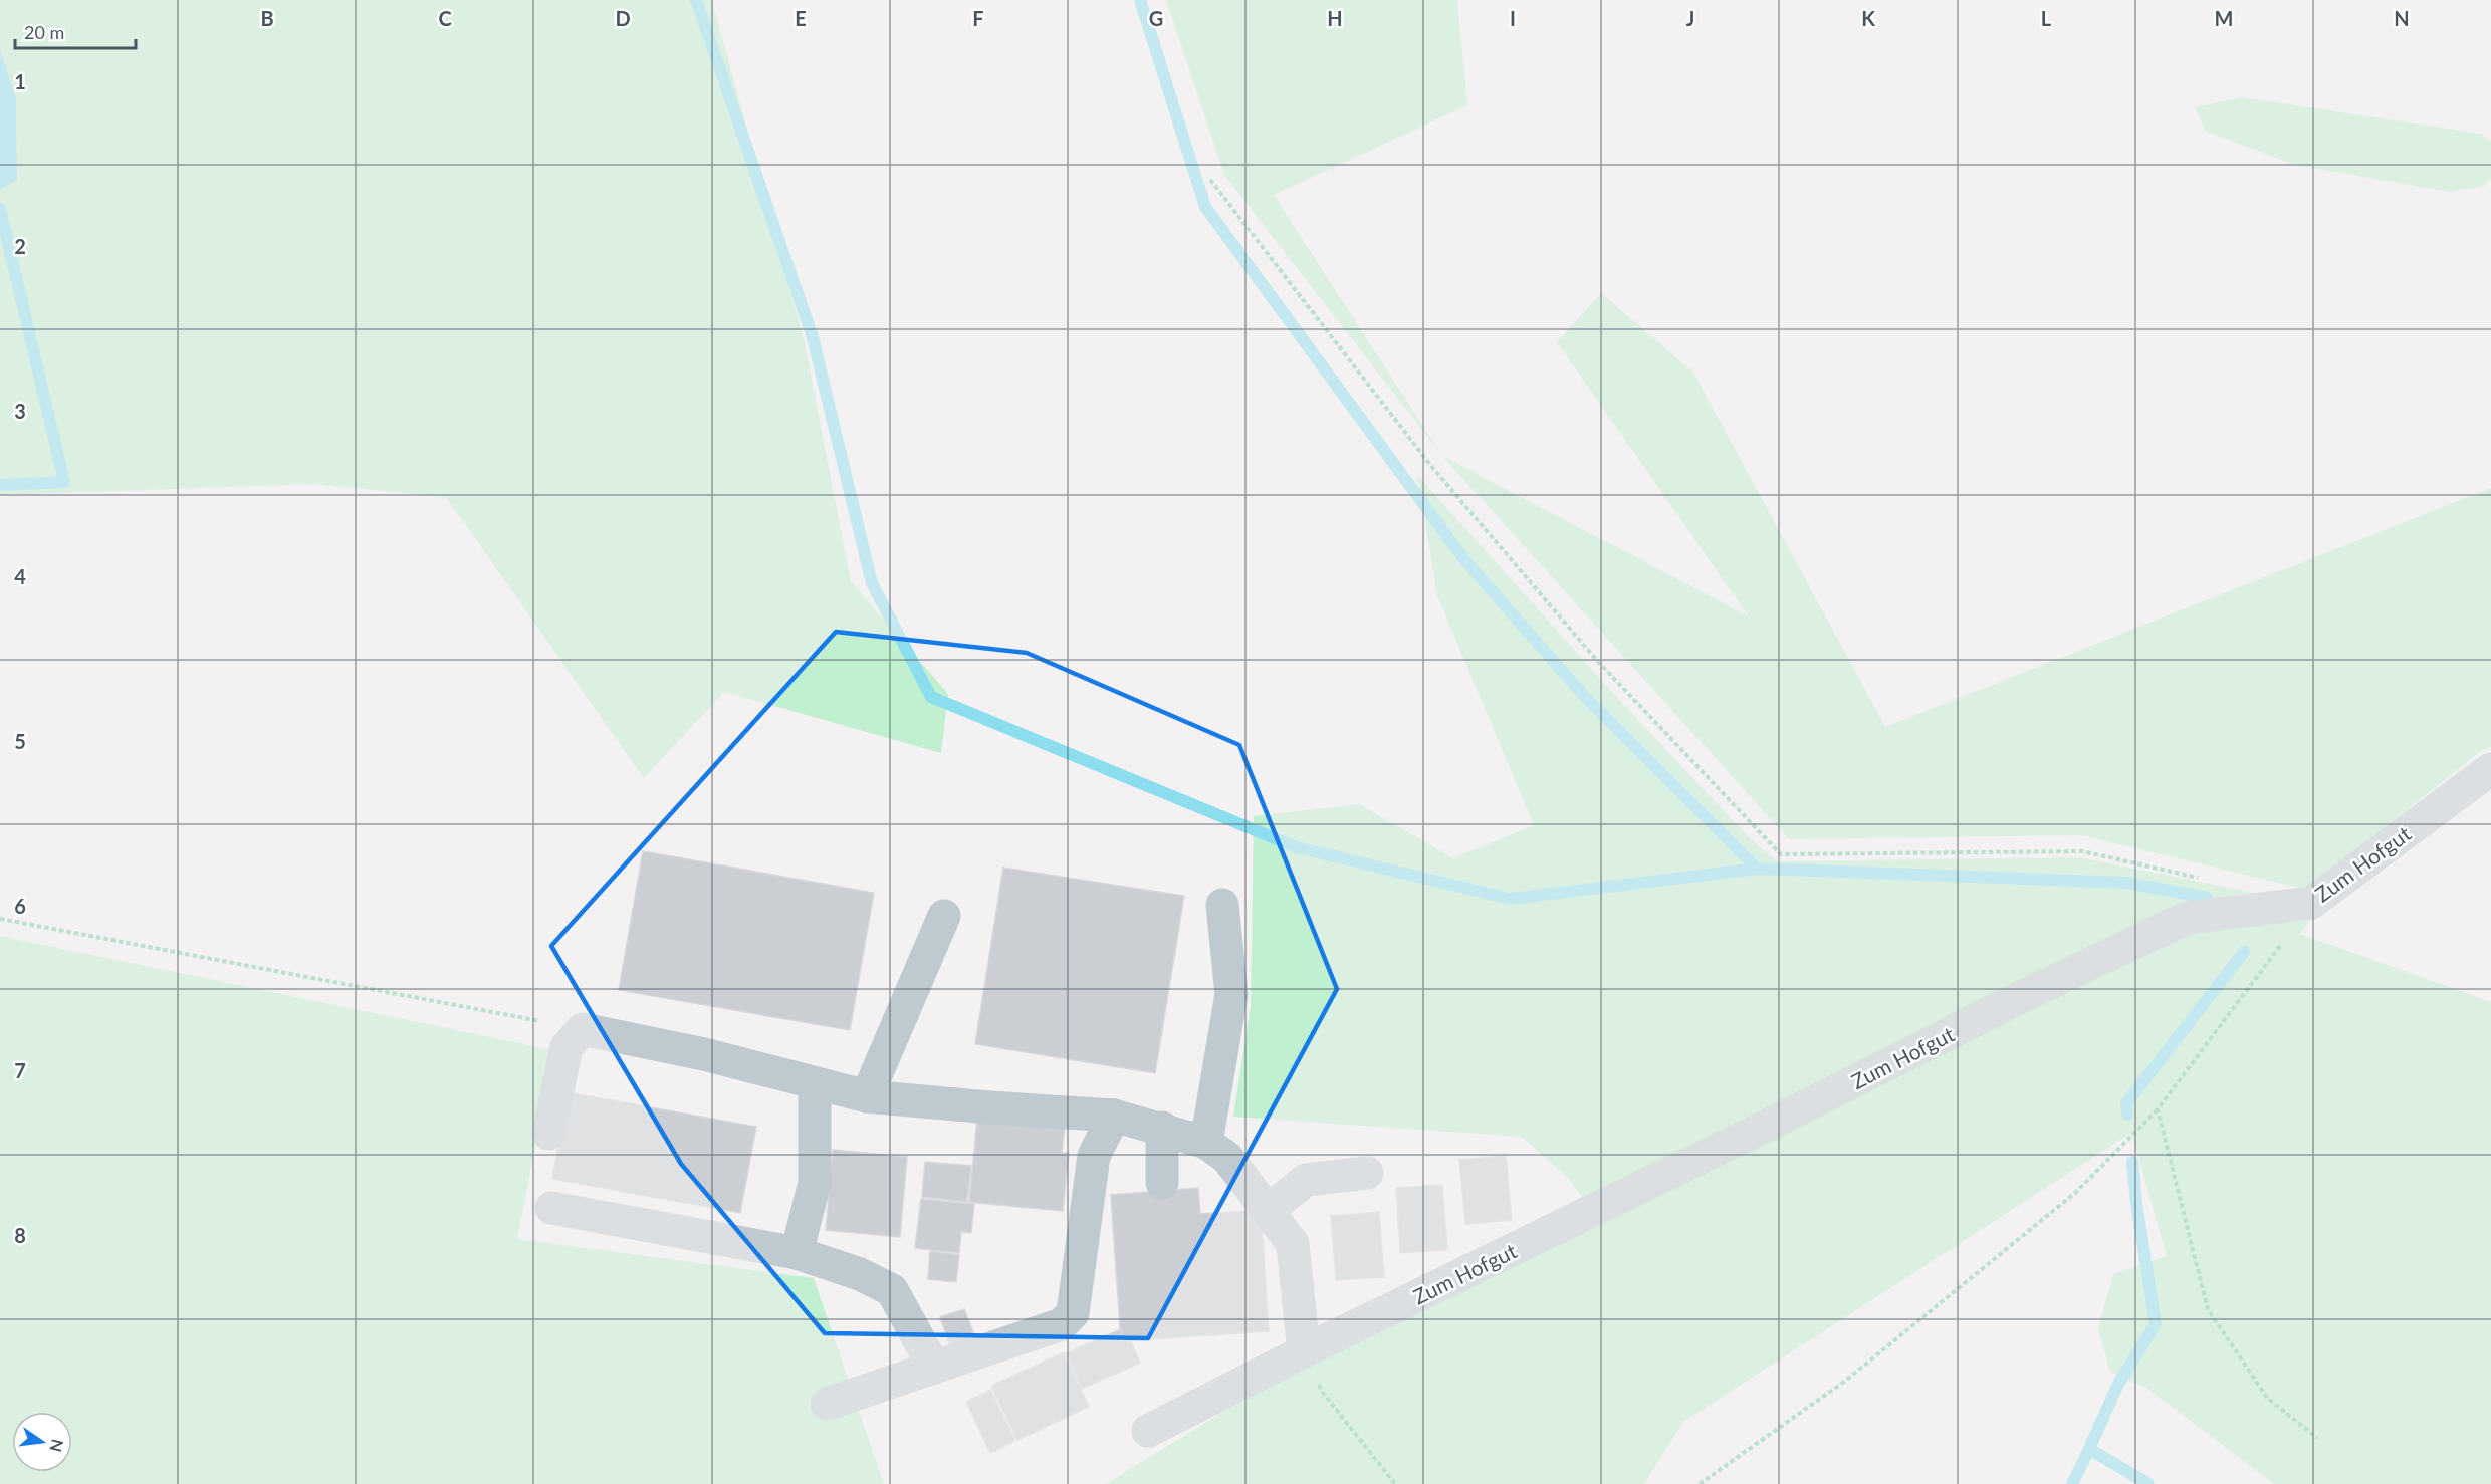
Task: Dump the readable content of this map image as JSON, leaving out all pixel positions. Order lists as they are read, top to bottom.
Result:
{
  "streets": {
    "street": ["Zum Hofgut"]
  },
  "scale_bar": "20 m",
  "north": "right",
  "grid": {
    "columns": [
      "B",
      "C",
      "D",
      "E",
      "F",
      "G",
      "H",
      "I",
      "J",
      "K",
      "L",
      "M",
      "N"
    ],
    "rows": [
      "1",
      "2",
      "3",
      "4",
      "5",
      "6",
      "7",
      "8"
    ]
  }
}
